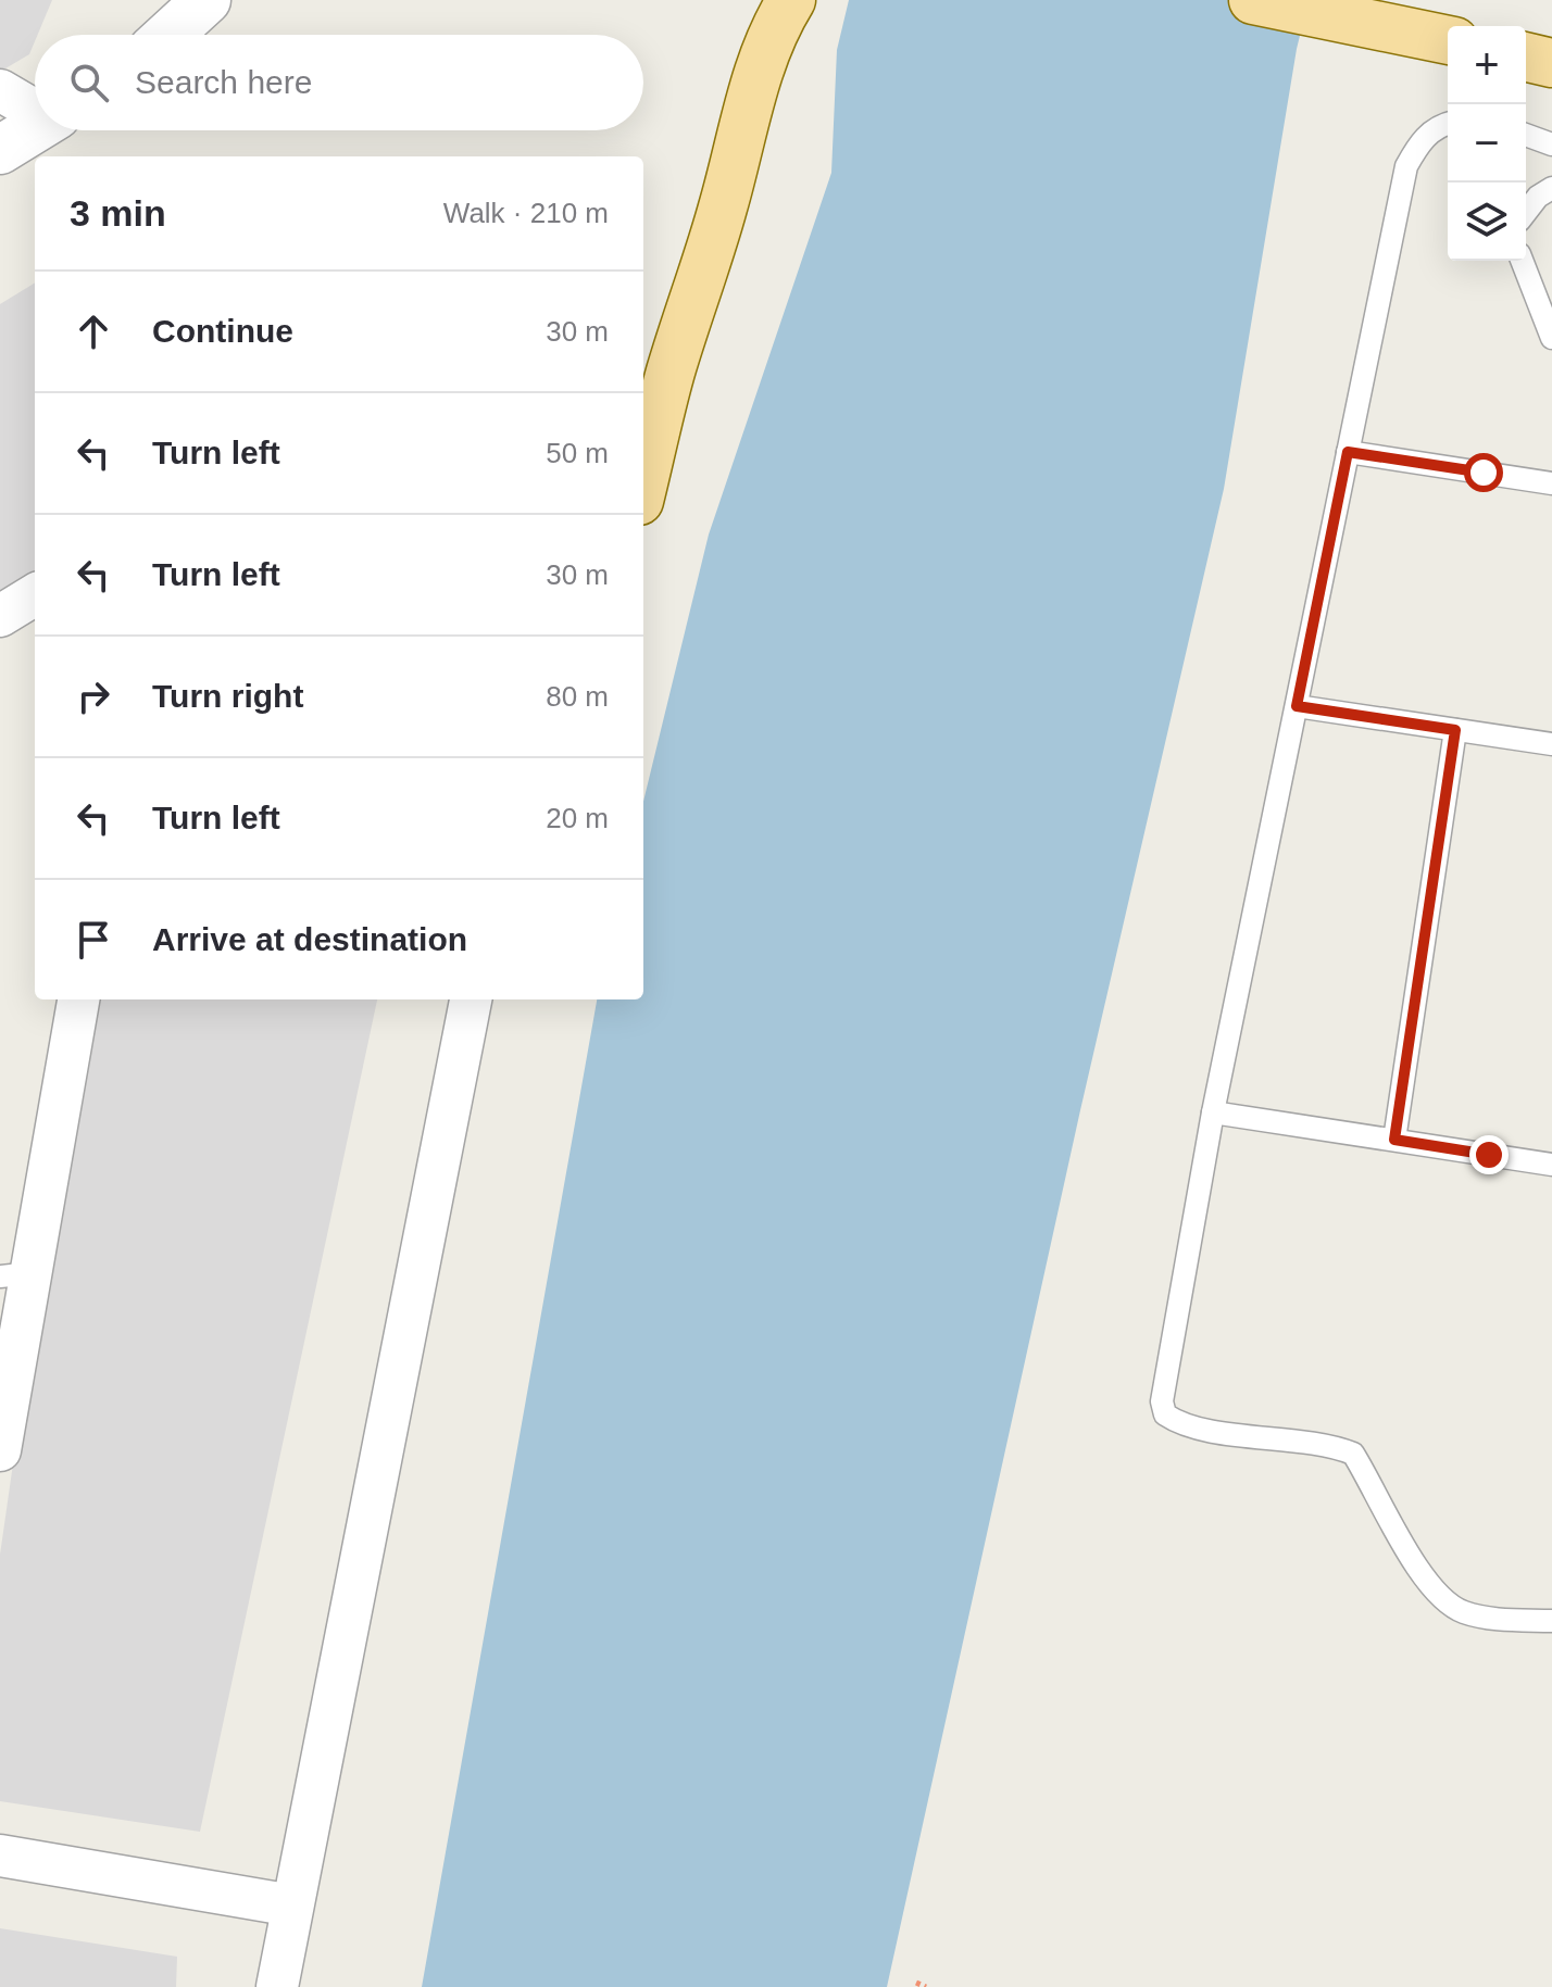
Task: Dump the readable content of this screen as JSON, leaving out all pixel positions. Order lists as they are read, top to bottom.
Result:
{
  "page": {
    "map_buttons": ["+", "−"],
    "search": "Search here",
    "heading": ["3 min", "Walk · 210 m"],
    "list": [
      ["Continue", "30 m"],
      ["Turn left", "50 m"],
      ["Turn left", "30 m"],
      ["Turn right", "80 m"],
      ["Turn left", "20 m"],
      "Arrive at destination"
    ]
  }
}
